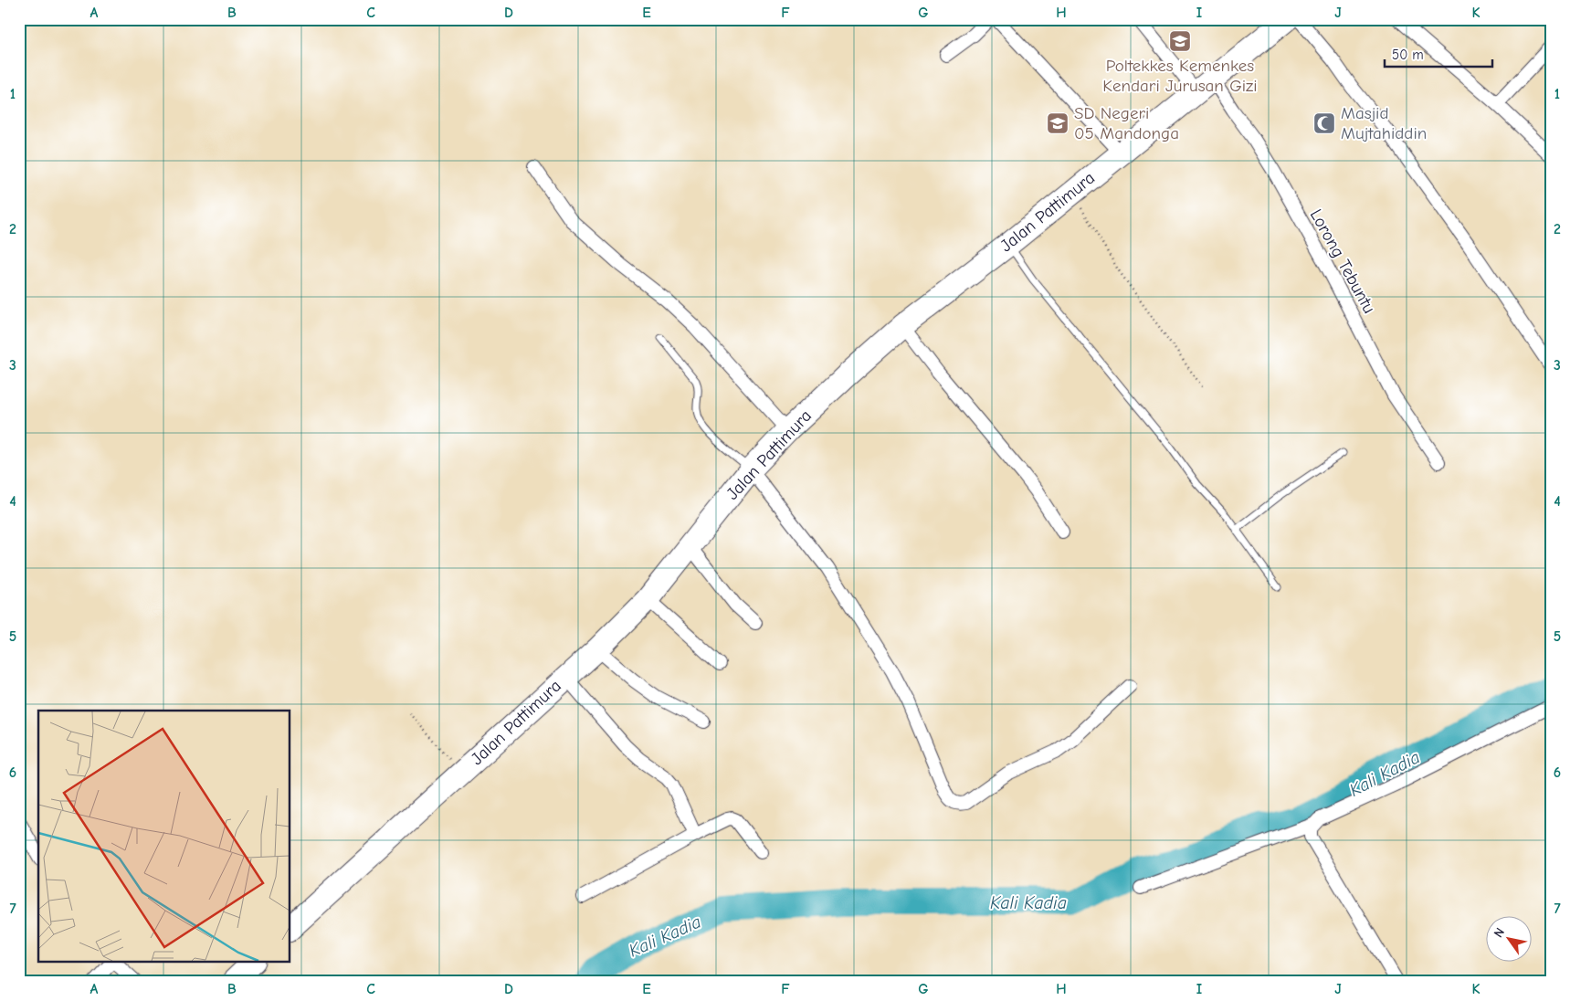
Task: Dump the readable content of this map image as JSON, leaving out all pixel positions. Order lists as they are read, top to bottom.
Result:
{
  "streets": {
    "highway": ["Jalan Pattimura"],
    "street": ["Lorong Tebuntu"]
  },
  "crossings": [
    ["Jalan Pattimura", "Lorong Tebuntu"]
  ],
  "water": ["Kali Kadia"],
  "places": {
    "school or university": ["Poltekkes Kemenkes Kendari Jurusan Gizi", "SD Negeri 05 Mandonga"],
    "mosque": ["Masjid Mujtahiddin"]
  },
  "scale_bar": "50 m",
  "north": "top left",
  "grid": {
    "columns": [
      "A",
      "B",
      "C",
      "D",
      "E",
      "F",
      "G",
      "H",
      "I",
      "J",
      "K"
    ],
    "rows": [
      "1",
      "2",
      "3",
      "4",
      "5",
      "6",
      "7"
    ]
  }
}
